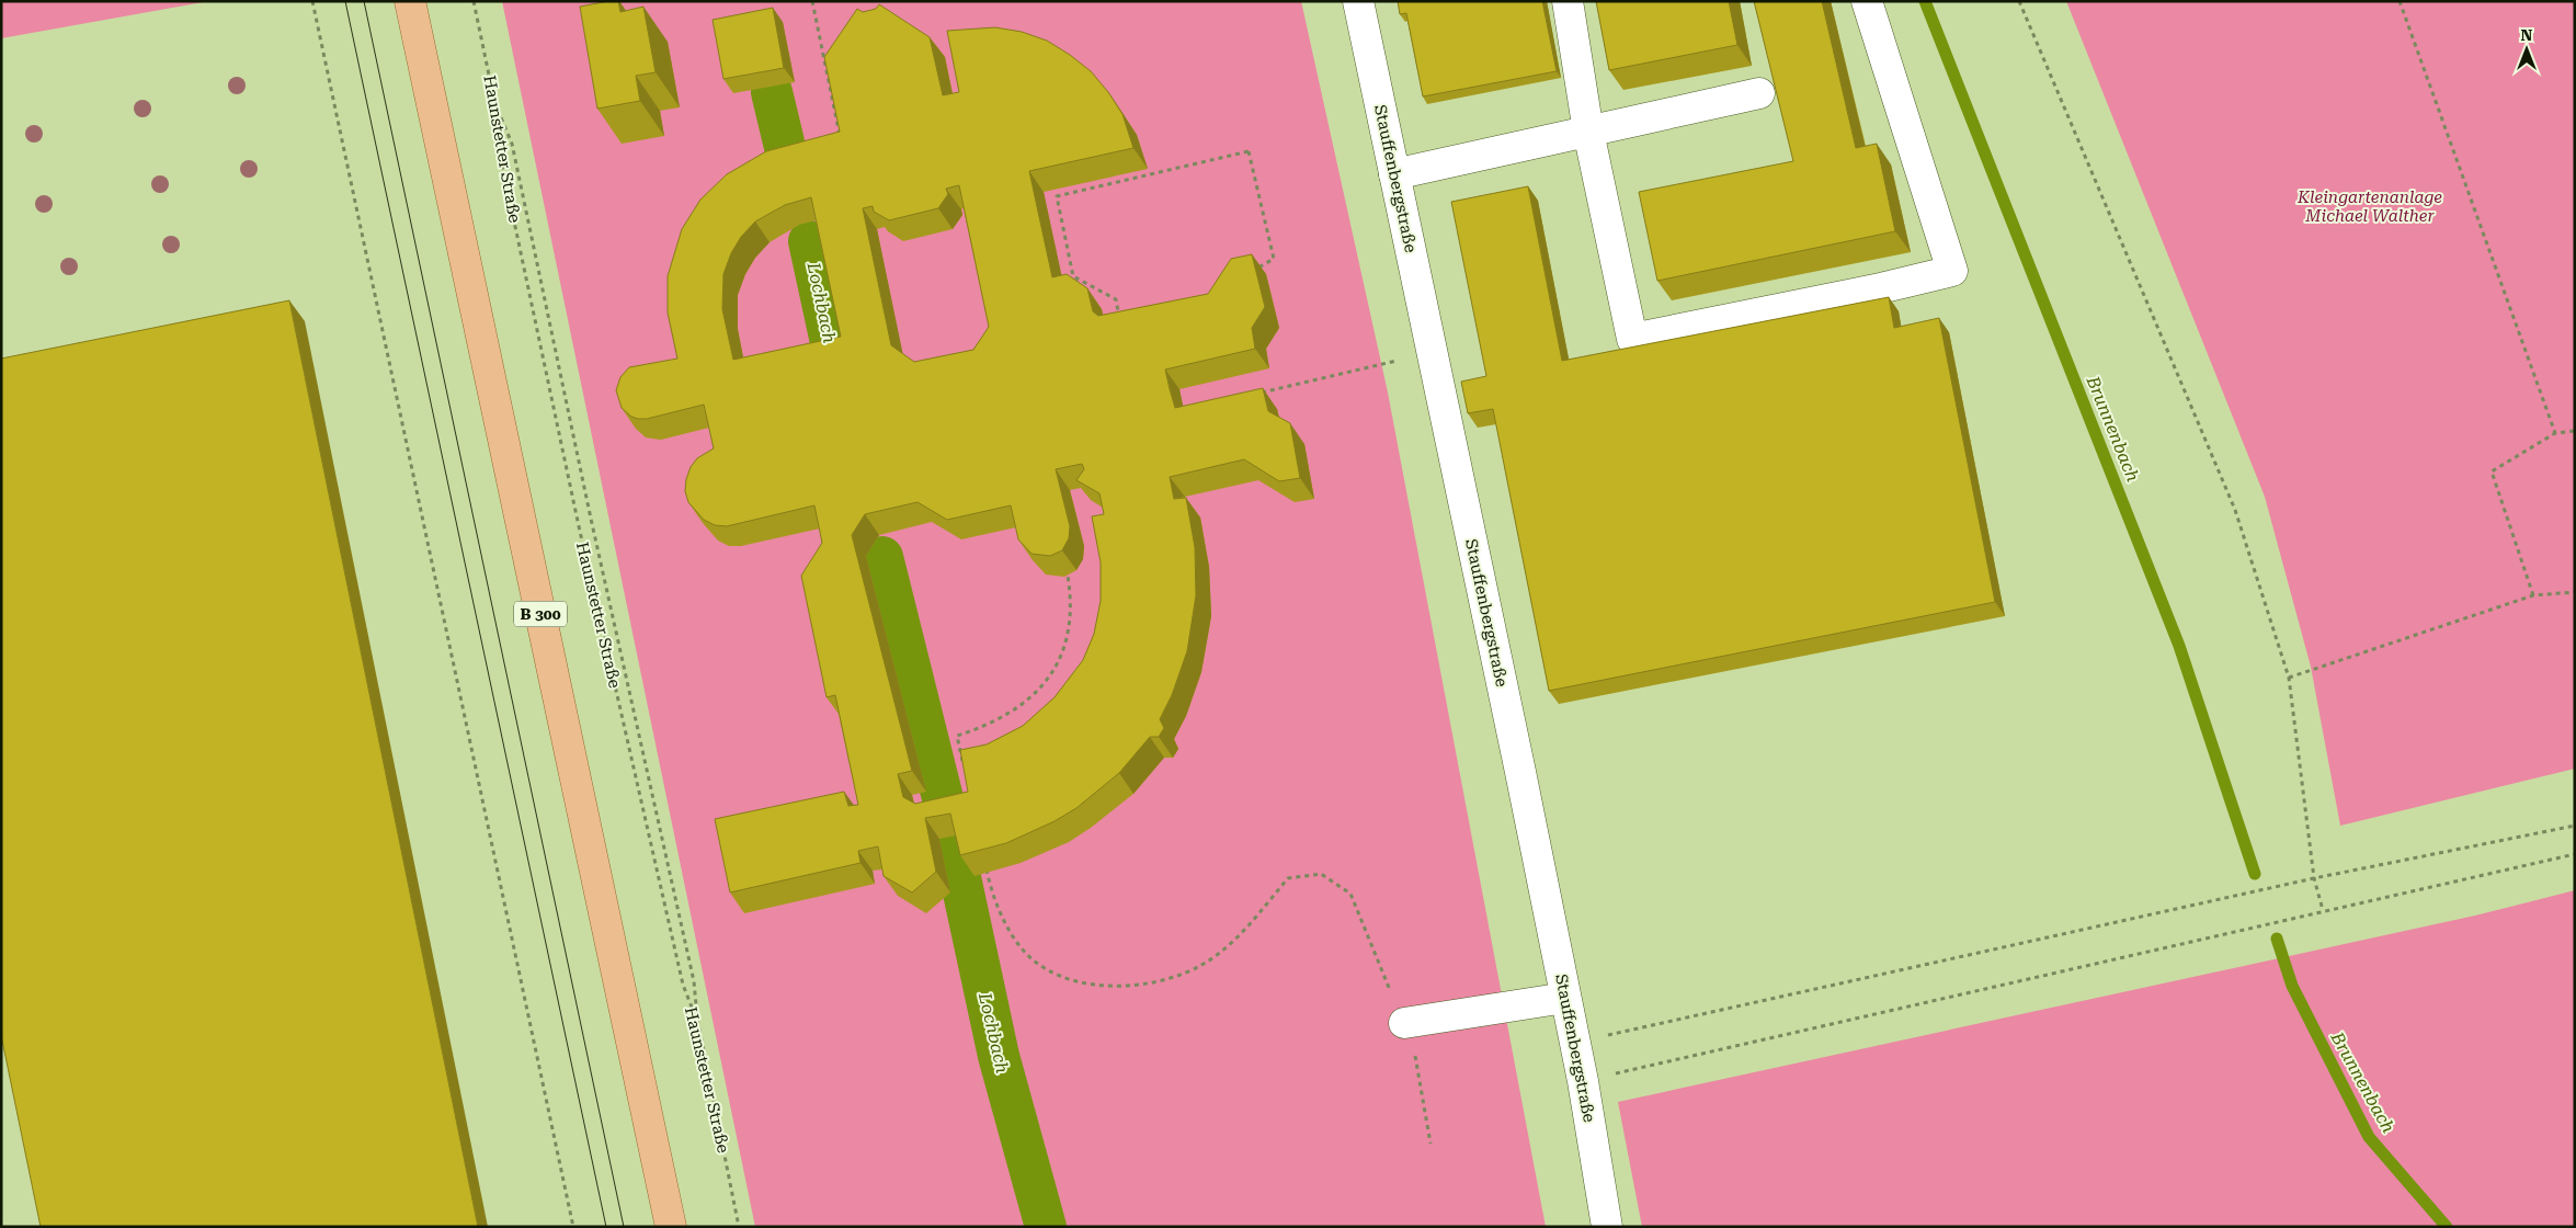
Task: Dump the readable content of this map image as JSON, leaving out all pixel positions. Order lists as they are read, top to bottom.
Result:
{
  "streets": {
    "main road": ["B 300"],
    "street": ["Stauffenbergstraße"],
    "path": ["Haunstetter Straße"]
  },
  "water": ["Lochbach", "Brunnenbach"],
  "parks": ["Kleingartenanlage Michael Walther"],
  "north": "top"
}
